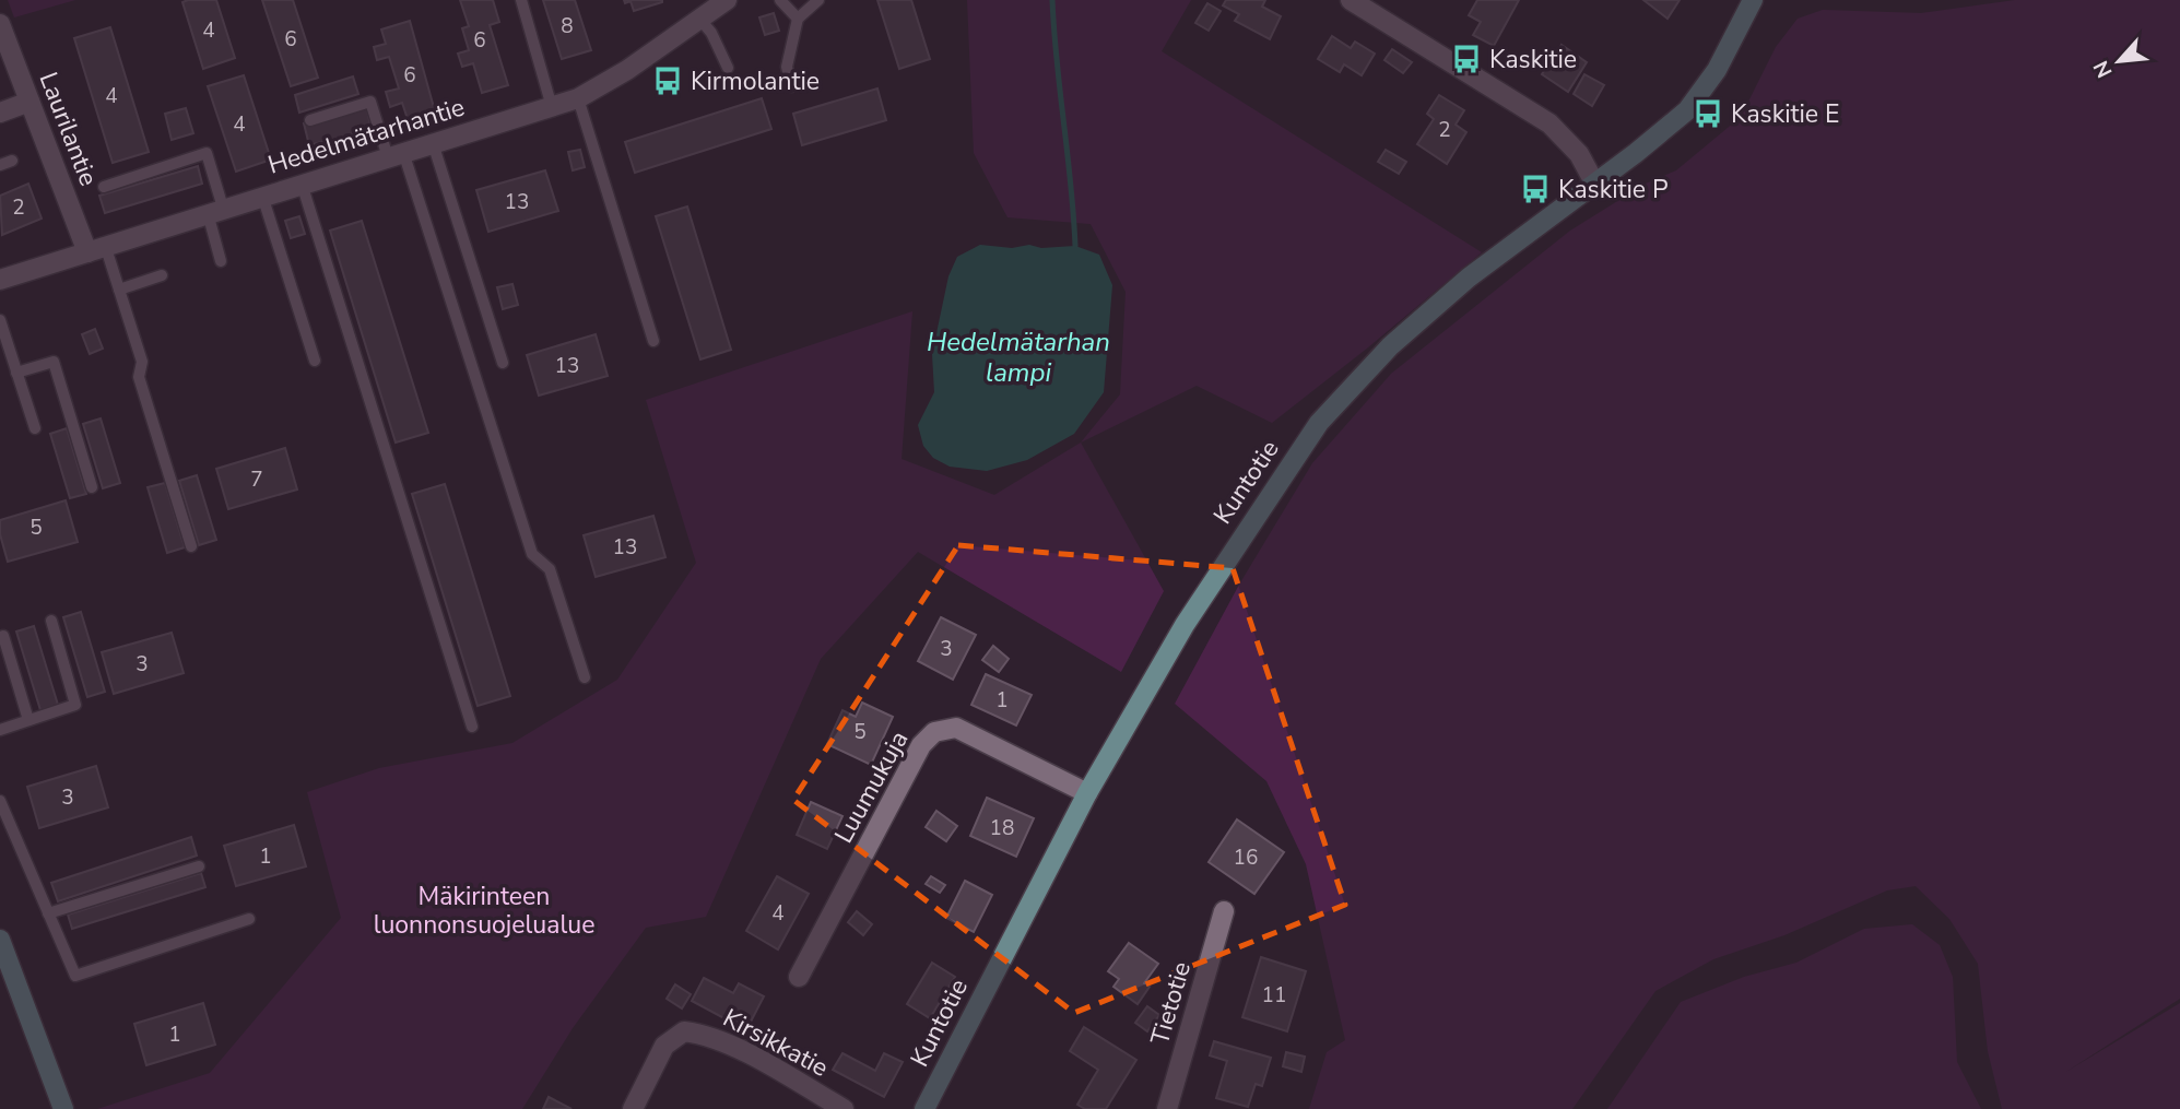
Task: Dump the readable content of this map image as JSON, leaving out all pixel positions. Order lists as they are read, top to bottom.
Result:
{
  "streets": {
    "street": [
      "Laurilantie",
      "Hedelmätarhantie",
      "Kuntotie",
      "Luumukuja",
      "Tietotie",
      "Kirsikkatie"
    ]
  },
  "crossings": [
    ["Laurilantie", "Hedelmätarhantie"],
    ["Kuntotie", "Luumukuja"]
  ],
  "water": ["Hedelmätarhan lampi"],
  "parks": ["Mäkirinteen luonnonsuojelualue"],
  "places": {
    "bus stop": [
      "Kaskitie",
      "Kirmolantie",
      "Kaskitie E",
      "Kaskitie P"
    ]
  },
  "house_numbers": [
    "8",
    "4",
    "6",
    "6",
    "6",
    "4",
    "4",
    "2",
    "13",
    "2",
    "13",
    "7",
    "5",
    "13",
    "3",
    "3",
    "1",
    "5",
    "3",
    "18",
    "1",
    "16",
    "4",
    "11",
    "1"
  ],
  "north": "bottom left"
}
